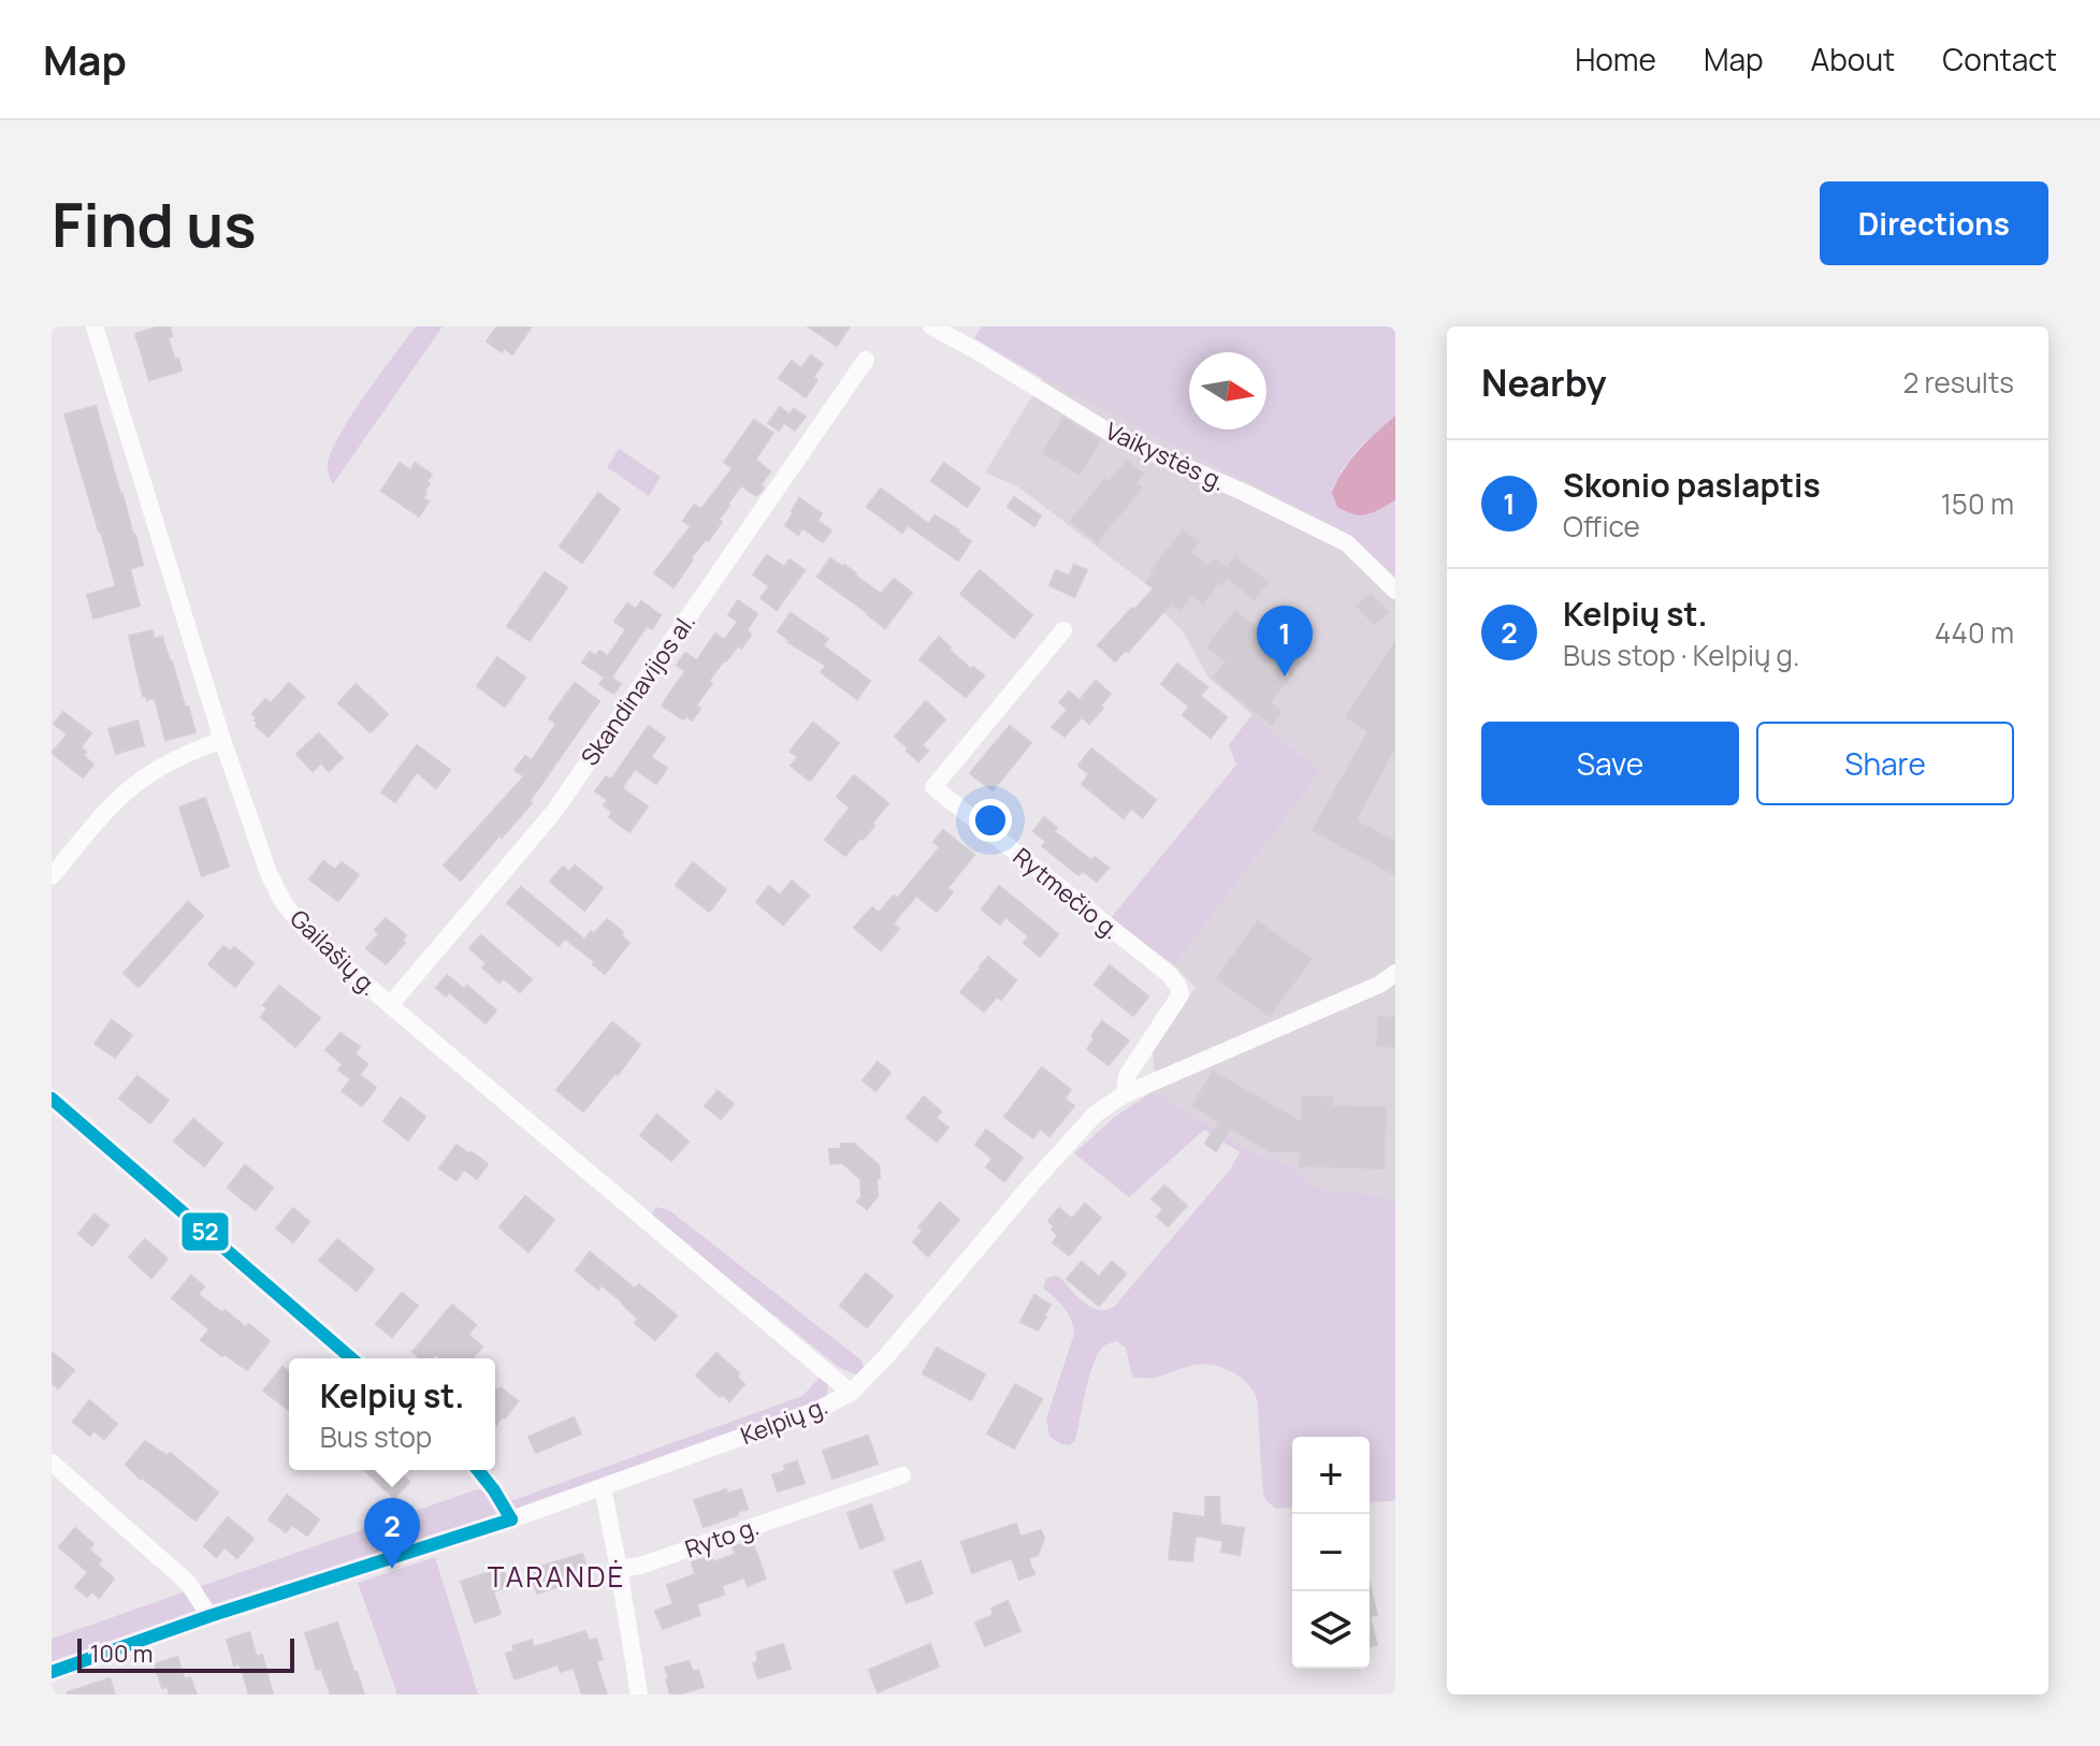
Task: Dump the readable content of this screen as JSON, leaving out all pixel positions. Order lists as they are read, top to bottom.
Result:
{
  "streets": {
    "street": [
      "Vaikystės g.",
      "Skandinavijos al.",
      "Rytmečio g.",
      "Gailašių g.",
      "Kelpių g.",
      "Ryto g."
    ]
  },
  "crossings": [
    ["Skandinavijos al.", "Gailašių g."],
    ["Rytmečio g.", "Kelpių g."],
    ["Gailašių g.", "Kelpių g."]
  ],
  "districts": ["TARANDĖ"],
  "lines": ["transit line 52"],
  "scale_bar": "100 m",
  "north": "right",
  "page": {
    "header": "Map",
    "nav": [
      "Home",
      "Map",
      "About",
      "Contact"
    ],
    "buttons": [
      "Directions",
      ["Save", "Share"]
    ],
    "title": "Find us",
    "heading": ["Nearby", "2 results"],
    "list": [
      {
        "mark": "1",
        "name": "Skonio paslaptis",
        "note": "Office",
        "value": "150 m"
      },
      {
        "mark": "2",
        "name": "Kelpių st.",
        "note": "Bus stop · Kelpių g.",
        "value": "440 m"
      }
    ],
    "pins": ["1", "2"],
    "popup": ["Kelpių st.", "Bus stop"],
    "map_buttons": ["+", "−"],
    "scale": "100 m"
  }
}
